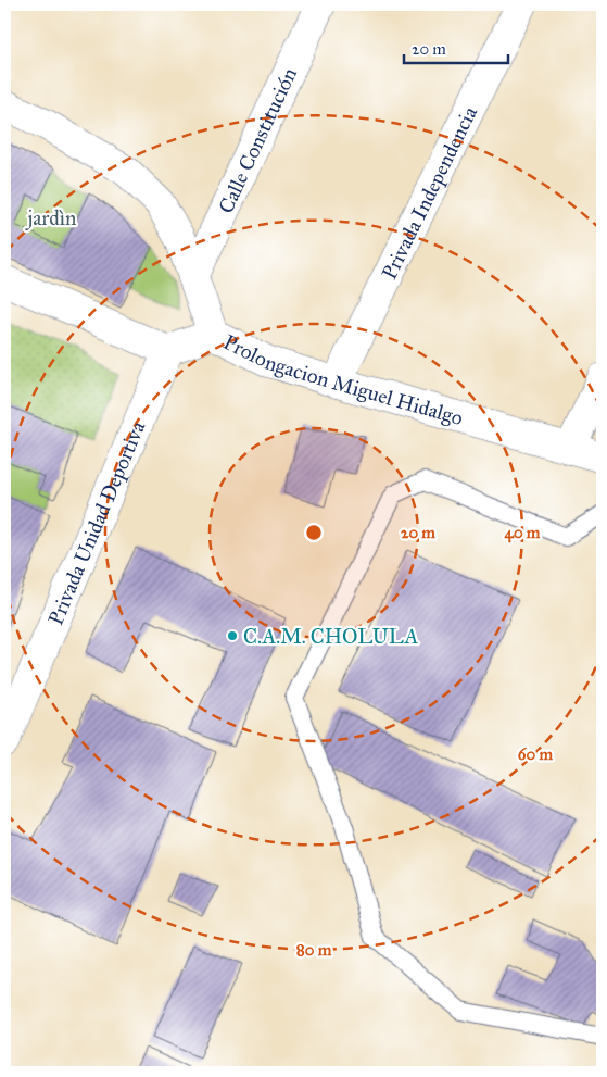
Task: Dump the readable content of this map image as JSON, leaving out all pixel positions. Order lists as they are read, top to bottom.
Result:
{
  "streets": {
    "street": [
      "Calle Constitución",
      "Privada Independencia",
      "Prolongacion Miguel Hidalgo",
      "Privada Unidad Deportiva"
    ]
  },
  "crossings": [
    ["Calle Constitución", "Prolongacion Miguel Hidalgo"],
    ["Privada Independencia", "Prolongacion Miguel Hidalgo"]
  ],
  "parks": ["jardìn"],
  "places": ["C.A.M. CHOLULA"],
  "scale_bar": "20 m",
  "rings": [
    "20 m",
    "40 m",
    "60 m",
    "80 m"
  ]
}
